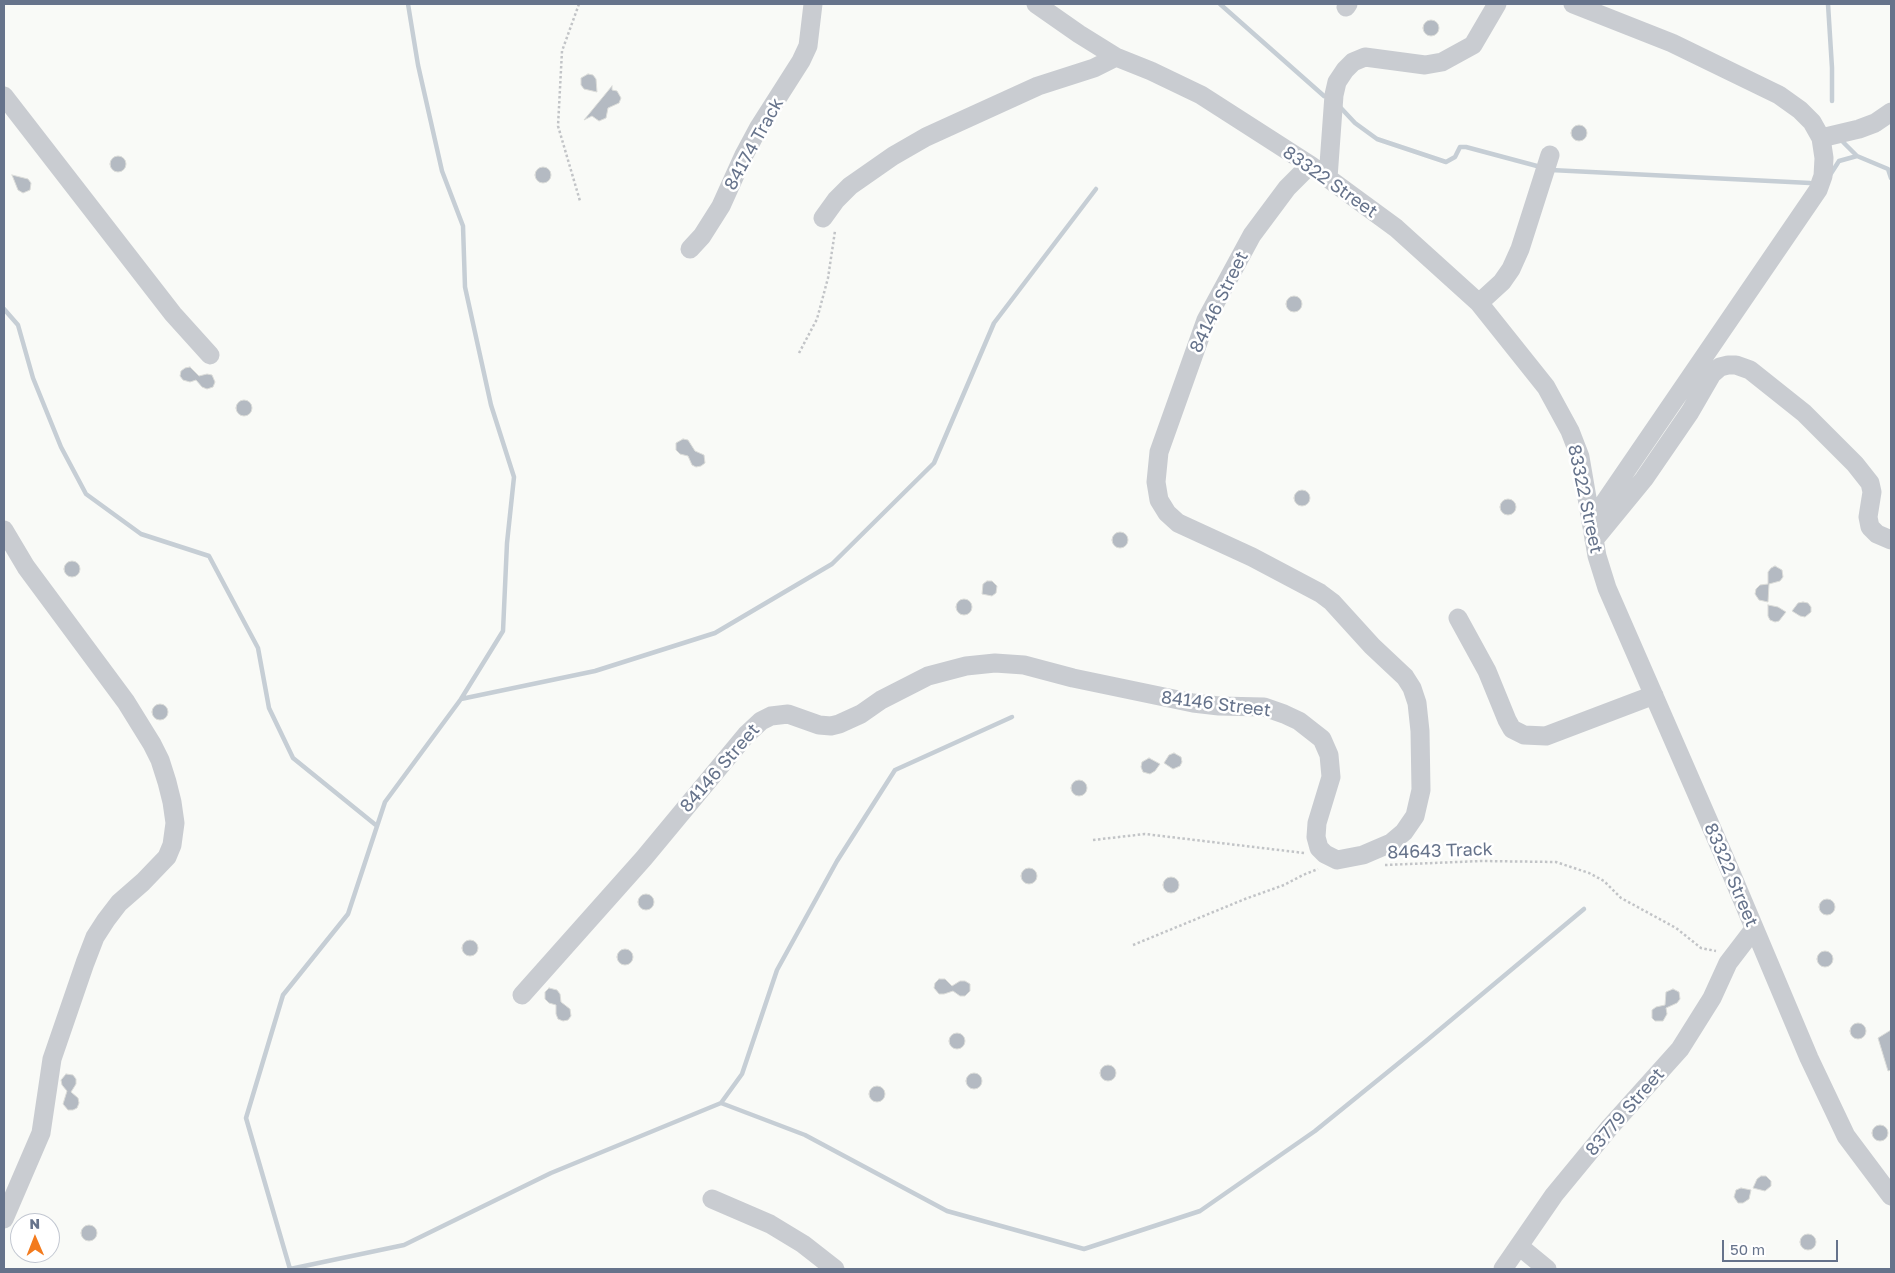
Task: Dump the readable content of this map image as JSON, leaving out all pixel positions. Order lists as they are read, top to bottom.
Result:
{
  "streets": {
    "street": [
      "84174 Track",
      "83322 Street",
      "84146 Street",
      "83779 Street"
    ],
    "path": ["84643 Track"]
  },
  "crossings": [
    ["83322 Street", "84146 Street"],
    ["83322 Street", "83779 Street"],
    ["84643 Track", "83779 Street"]
  ],
  "scale_bar": "50 m",
  "north": "top"
}
